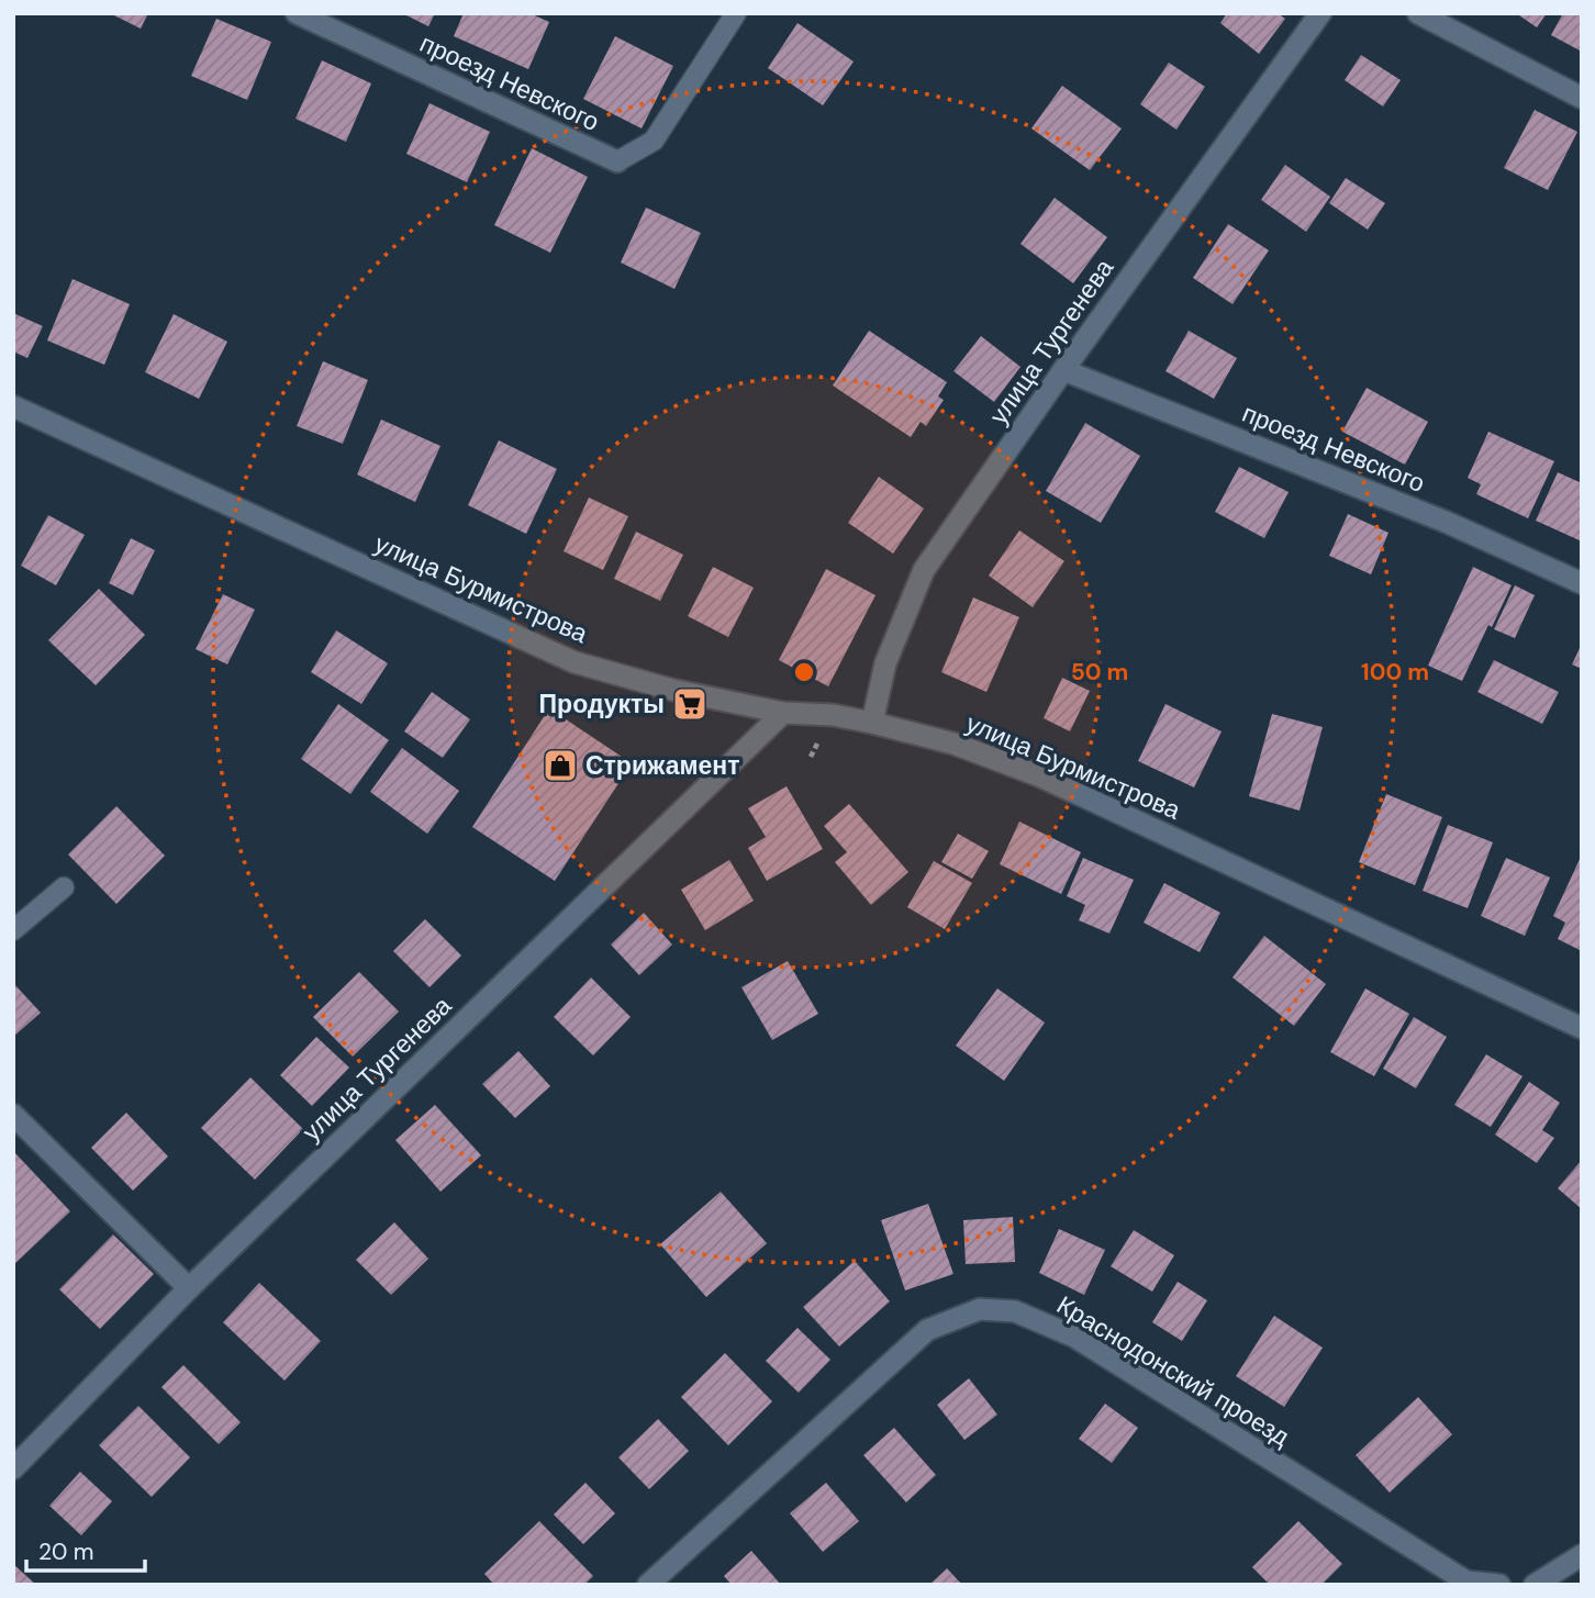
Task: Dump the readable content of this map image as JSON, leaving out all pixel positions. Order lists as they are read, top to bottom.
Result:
{
  "streets": {
    "street": [
      "проезд Невского",
      "улица Тургенева",
      "улица Бурмистрова",
      "Краснодонский проезд"
    ]
  },
  "crossings": [
    ["проезд Невского", "улица Тургенева"],
    ["улица Тургенева", "улица Бурмистрова"]
  ],
  "places": {
    "supermarket": ["Продукты"],
    "shop": ["Стрижамент"]
  },
  "scale_bar": "20 m",
  "rings": ["50 m", "100 m"]
}
